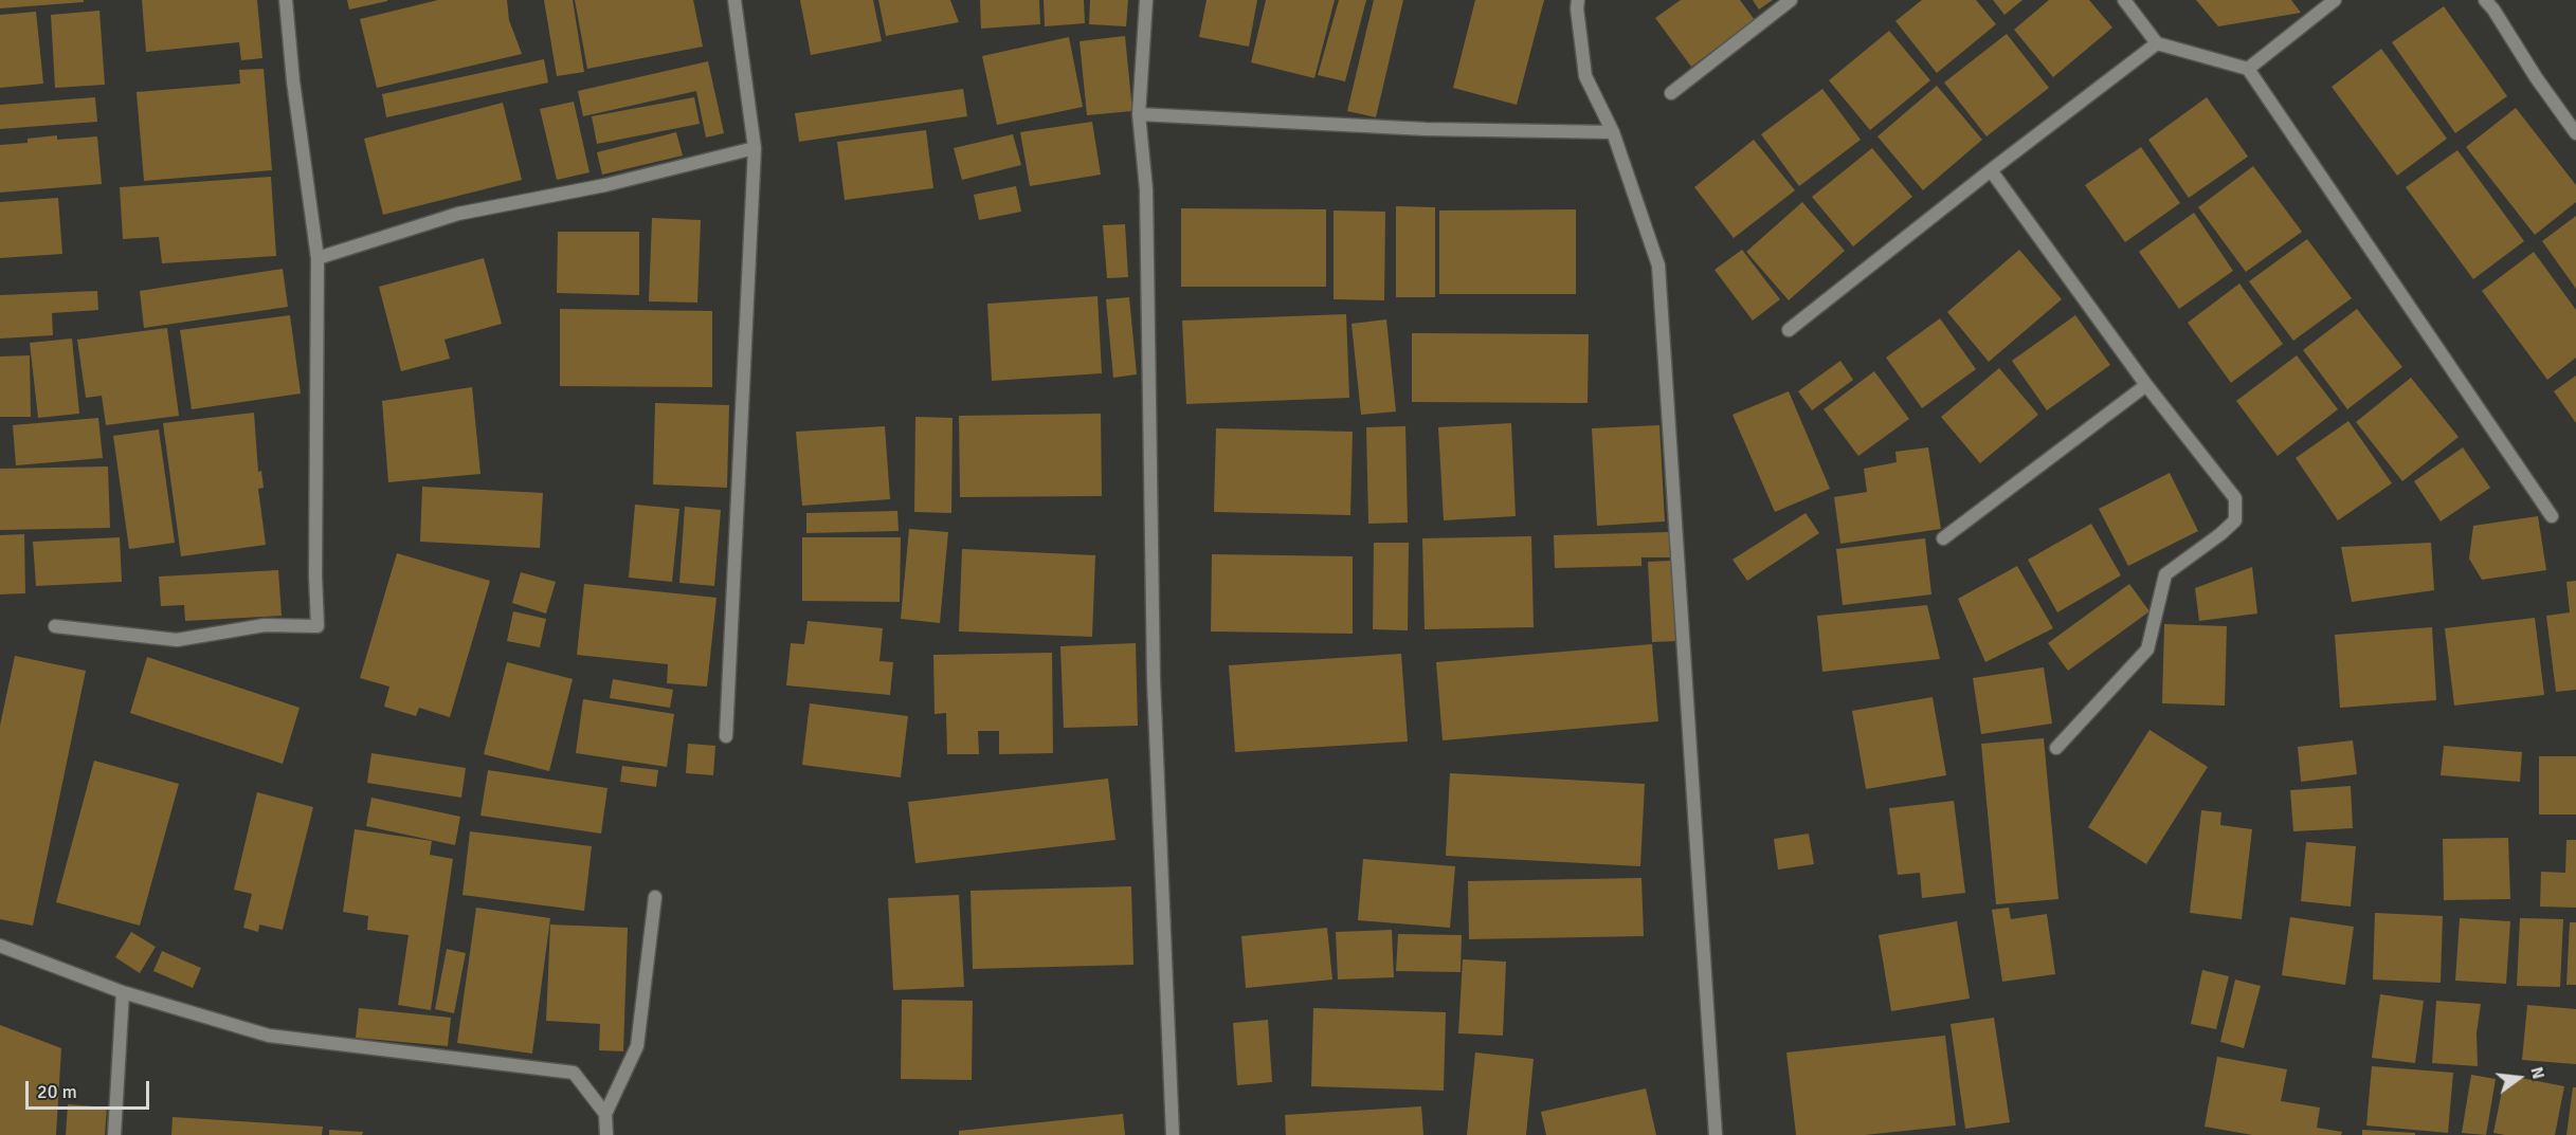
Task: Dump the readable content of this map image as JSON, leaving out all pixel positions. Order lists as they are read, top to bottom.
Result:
{
  "scale_bar": "20 m",
  "north": "right"
}
